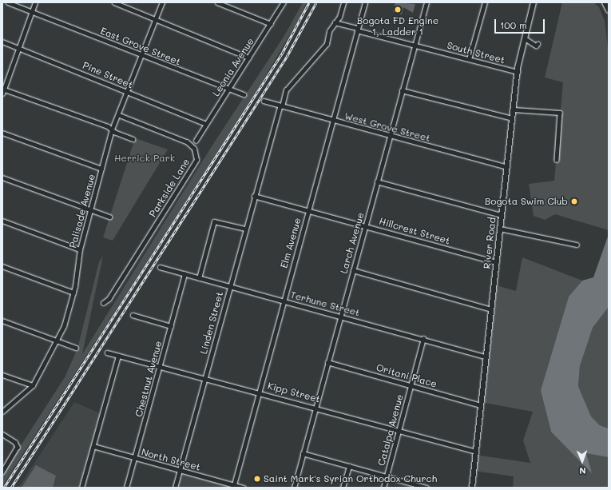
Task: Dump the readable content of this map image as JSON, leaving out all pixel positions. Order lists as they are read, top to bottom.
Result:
{
  "streets": {
    "main road": ["River Road"],
    "street": [
      "East Grove Street",
      "South Street",
      "Leonia Avenue",
      "Pine Street",
      "West Grove Street",
      "Parkside Lane",
      "Palisade Avenue",
      "Hillcrest Street",
      "Elm Avenue",
      "Larch Avenue",
      "Terhune Street",
      "Linden Street",
      "Oritani Place",
      "Chestnut Avenue",
      "Kipp Street",
      "Catalpa Avenue",
      "North Street"
    ]
  },
  "crossings": [
    ["East Grove Street", "Leonia Avenue"],
    ["East Grove Street", "Palisade Avenue"],
    ["South Street", "Elm Avenue"],
    ["South Street", "Larch Avenue"],
    ["South Street", "River Road"],
    ["South Street", "Linden Street"],
    ["Leonia Avenue", "Pine Street"],
    ["Pine Street", "Palisade Avenue"],
    ["West Grove Street", "Elm Avenue"],
    ["West Grove Street", "Larch Avenue"],
    ["West Grove Street", "River Road"],
    ["West Grove Street", "Linden Street"],
    ["Parkside Lane", "Palisade Avenue"],
    ["Hillcrest Street", "Elm Avenue"],
    ["Hillcrest Street", "Larch Avenue"],
    ["Hillcrest Street", "River Road"],
    ["Hillcrest Street", "Linden Street"],
    ["Elm Avenue", "Terhune Street"],
    ["Elm Avenue", "Kipp Street"],
    ["Elm Avenue", "North Street"],
    ["Larch Avenue", "Terhune Street"],
    ["Larch Avenue", "Oritani Place"],
    ["Larch Avenue", "Kipp Street"],
    ["River Road", "Terhune Street"],
    ["River Road", "Oritani Place"],
    ["River Road", "Kipp Street"],
    ["Terhune Street", "Linden Street"],
    ["Terhune Street", "Chestnut Avenue"],
    ["Terhune Street", "Catalpa Avenue"],
    ["Linden Street", "Kipp Street"],
    ["Linden Street", "North Street"],
    ["Oritani Place", "Catalpa Avenue"],
    ["Chestnut Avenue", "Kipp Street"],
    ["Chestnut Avenue", "North Street"],
    ["Kipp Street", "Catalpa Avenue"]
  ],
  "parks": ["Herrick Park"],
  "places": ["Bogota FD Engine 1, Ladder 1", "Bogota Swim Club", "Saint Mark's Syrian Orthodox Church"],
  "scale_bar": "100 m",
  "north": "bottom"
}
